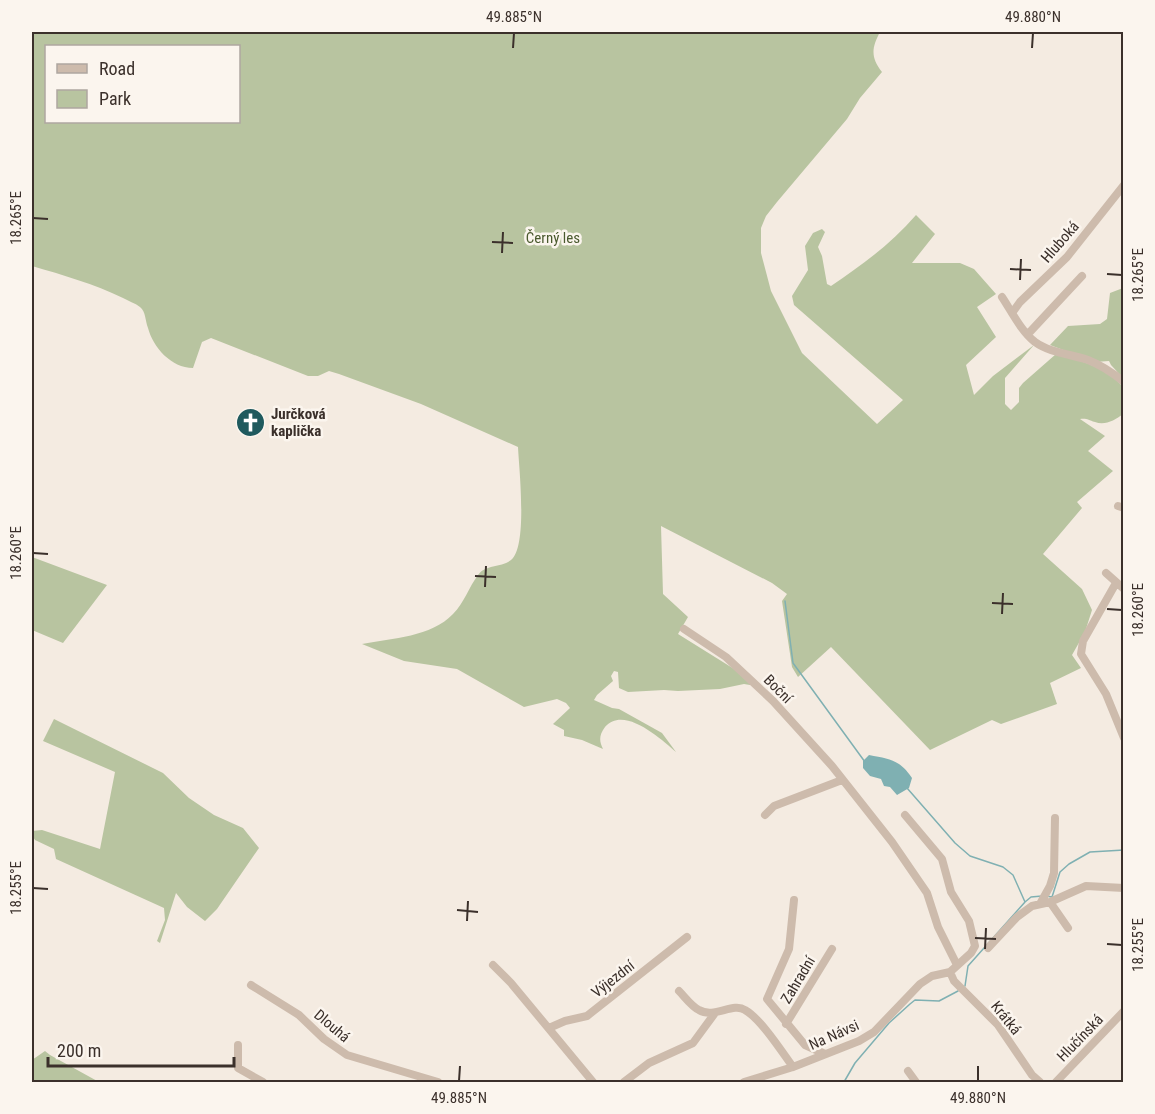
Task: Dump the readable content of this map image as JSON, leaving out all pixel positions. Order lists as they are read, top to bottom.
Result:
{
  "streets": {
    "street": [
      "Hluboká",
      "Boční",
      "Výjezdní",
      "Zahradní",
      "Krátká",
      "Dlouhá",
      "Na Návsi",
      "Hlučínská"
    ]
  },
  "crossings": [
    ["Boční", "Na Návsi"],
    ["Zahradní", "Na Návsi"],
    ["Krátká", "Na Návsi"]
  ],
  "parks": ["Černý les"],
  "places": {
    "church": ["Jurčková kaplička"]
  },
  "legend": ["Road", "Park"],
  "scale_bar": "200 m",
  "coordinates": [
    "49.885°N",
    "49.880°N",
    "18.265°E",
    "18.260°E",
    "18.255°E"
  ]
}
